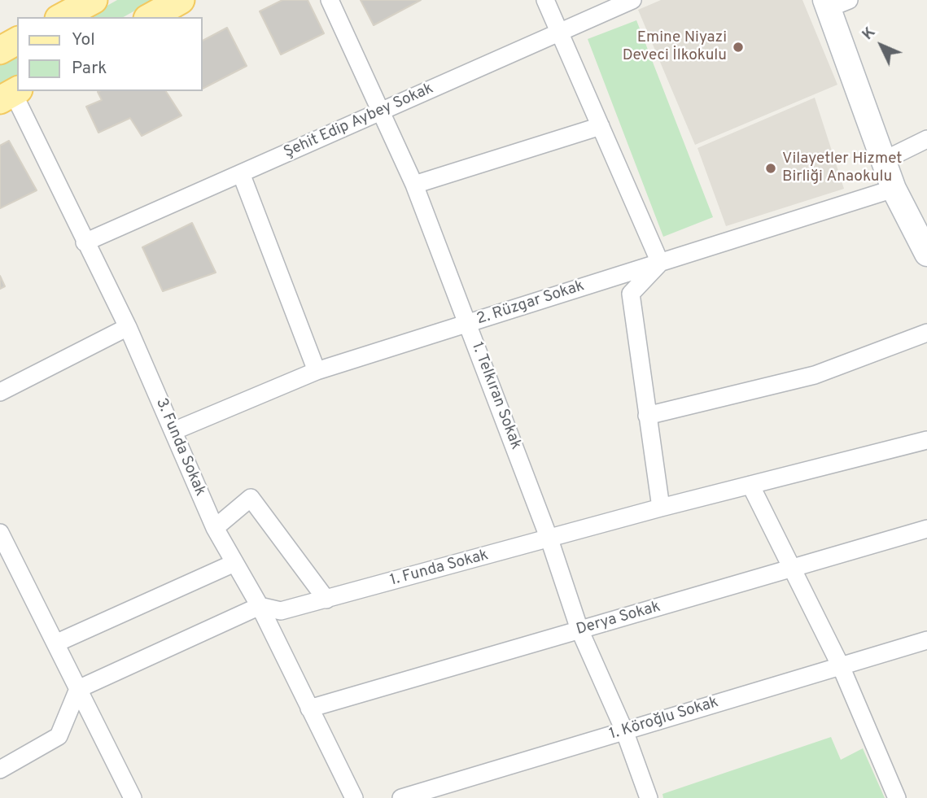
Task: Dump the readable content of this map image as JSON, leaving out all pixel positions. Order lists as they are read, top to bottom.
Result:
{
  "streets": {
    "street": [
      "Şehit Edip Aybey Sokak",
      "2. Rüzgar Sokak",
      "1. Telkıran Sokak",
      "3. Funda Sokak",
      "1. Funda Sokak",
      "Derya Sokak",
      "1. Köroğlu Sokak"
    ]
  },
  "crossings": [
    ["Şehit Edip Aybey Sokak", "1. Telkıran Sokak"],
    ["Şehit Edip Aybey Sokak", "3. Funda Sokak"],
    ["2. Rüzgar Sokak", "1. Telkıran Sokak"],
    ["2. Rüzgar Sokak", "3. Funda Sokak"],
    ["1. Telkıran Sokak", "1. Funda Sokak"],
    ["1. Telkıran Sokak", "Derya Sokak"],
    ["1. Telkıran Sokak", "1. Köroğlu Sokak"],
    ["3. Funda Sokak", "1. Funda Sokak"],
    ["3. Funda Sokak", "Derya Sokak"]
  ],
  "places": ["Emine Niyazi Deveci İlkokulu", "Vilayetler Hizmet Birliği Anaokulu"],
  "legend": ["Yol", "Park"],
  "north": "top left"
}
